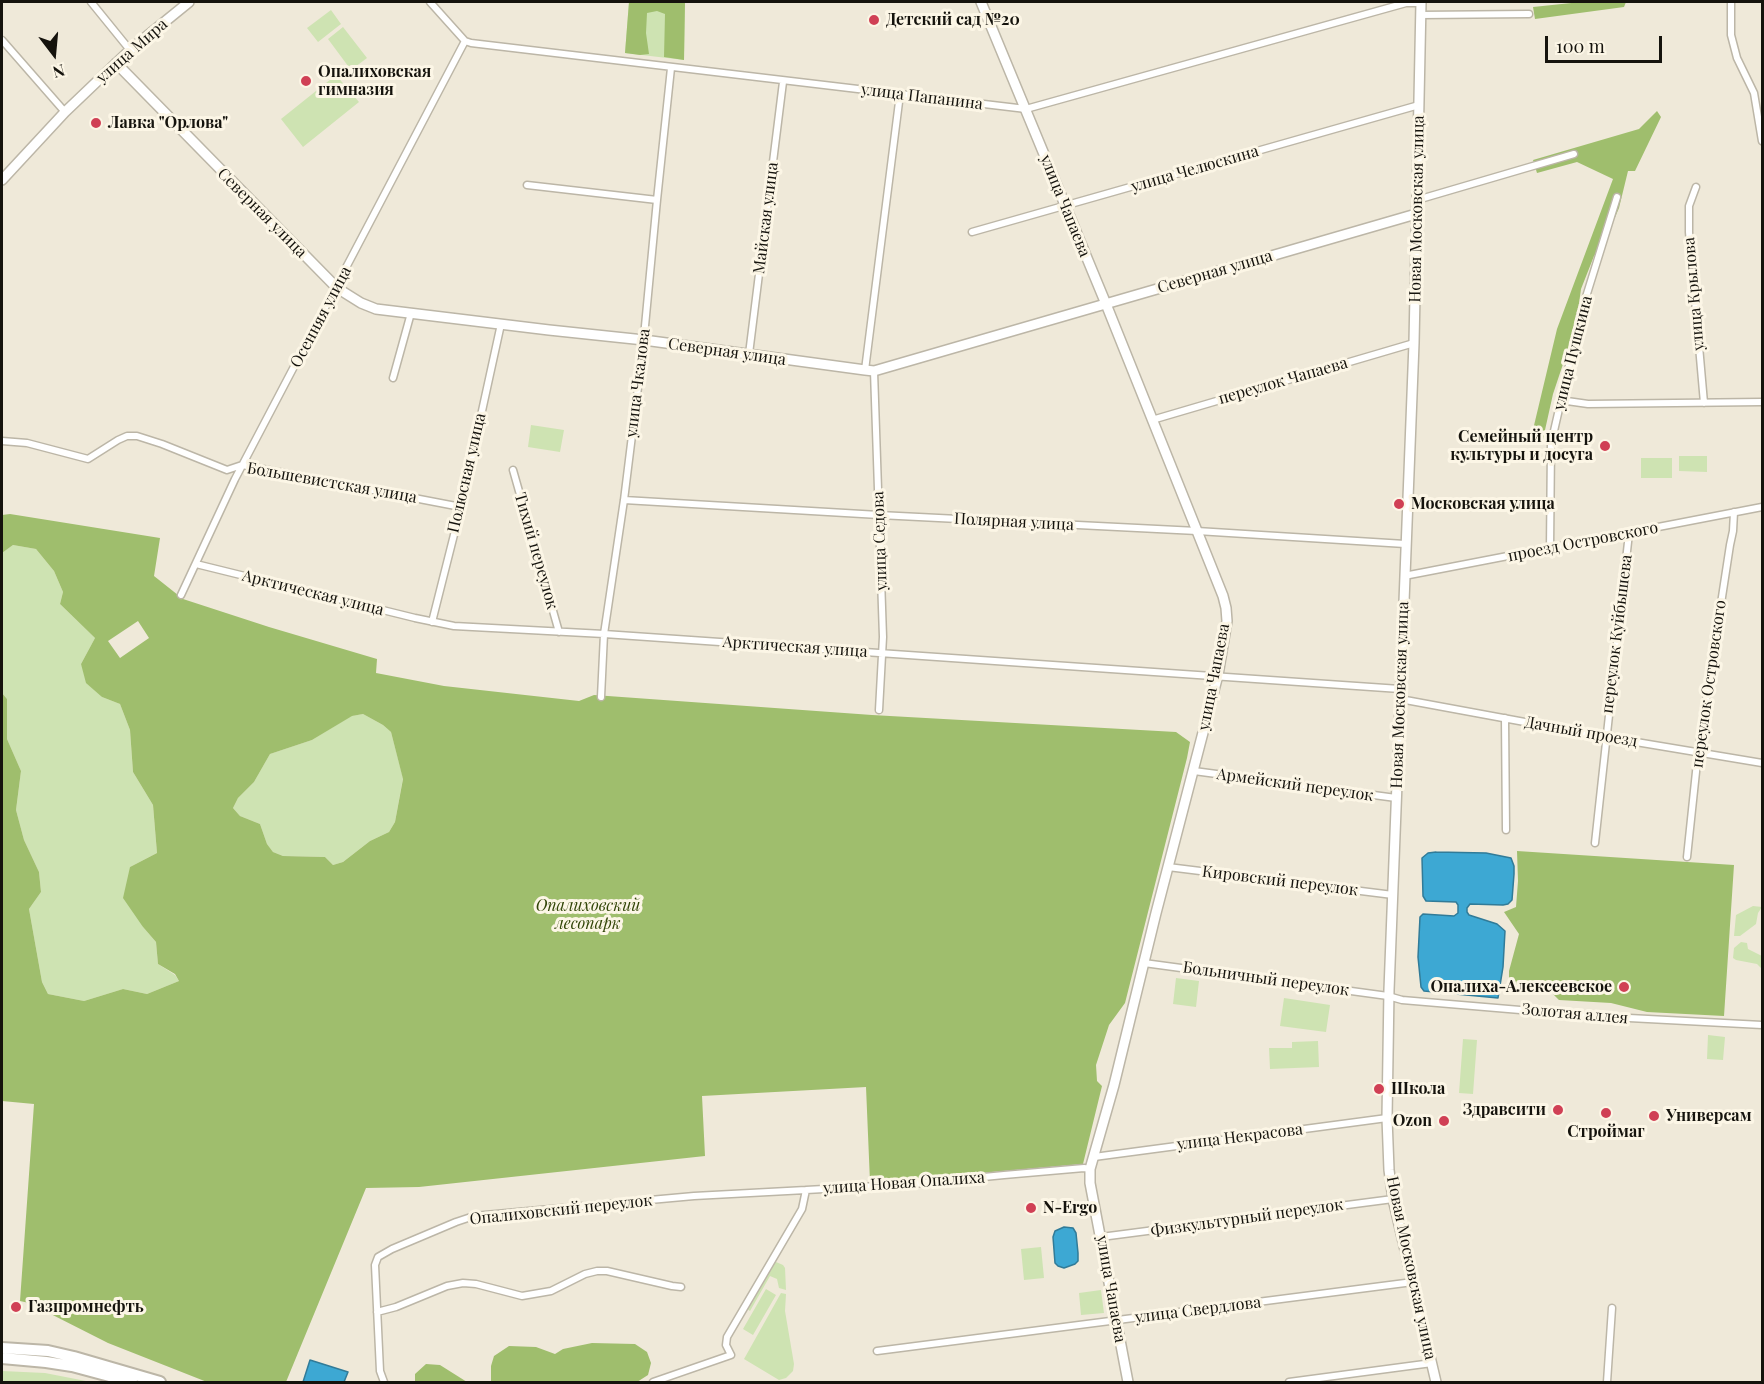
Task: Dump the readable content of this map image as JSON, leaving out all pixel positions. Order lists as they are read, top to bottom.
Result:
{
  "streets": {
    "street": [
      "улица Мира",
      "улица Папанина",
      "улица Челюскина",
      "улица Чапаева",
      "Новая Московская улица",
      "Северная улица",
      "Майская улица",
      "улица Крылова",
      "Осенняя улица",
      "улица Пушкина",
      "переулок Чапаева",
      "улица Чкалова",
      "Полюсная улица",
      "Большевистская улица",
      "Полярная улица",
      "улица Седова",
      "проезд Островского",
      "Тихий переулок",
      "Арктическая улица",
      "переулок Куйбышева",
      "переулок Островского",
      "Дачный проезд",
      "Армейский переулок",
      "Кировский переулок",
      "Больничный переулок",
      "Золотая аллея",
      "улица Некрасова",
      "улица Новая Опалиха",
      "Опалиховский переулок",
      "Физкультурный переулок",
      "улица Свердлова"
    ]
  },
  "crossings": [
    ["улица Мира", "Северная улица"],
    ["улица Папанина", "улица Чапаева"],
    ["улица Папанина", "Новая Московская улица"],
    ["улица Папанина", "Майская улица"],
    ["улица Папанина", "Осенняя улица"],
    ["улица Папанина", "улица Чкалова"],
    ["улица Папанина", "улица Седова"],
    ["улица Челюскина", "улица Чапаева"],
    ["улица Челюскина", "Новая Московская улица"],
    ["улица Чапаева", "Северная улица"],
    ["улица Чапаева", "переулок Чапаева"],
    ["улица Чапаева", "Полярная улица"],
    ["улица Чапаева", "Арктическая улица"],
    ["улица Чапаева", "Армейский переулок"],
    ["улица Чапаева", "Кировский переулок"],
    ["улица Чапаева", "Больничный переулок"],
    ["улица Чапаева", "улица Некрасова"],
    ["улица Чапаева", "улица Новая Опалиха"],
    ["улица Чапаева", "Физкультурный переулок"],
    ["улица Чапаева", "улица Свердлова"],
    ["Новая Московская улица", "Северная улица"],
    ["Новая Московская улица", "переулок Чапаева"],
    ["Новая Московская улица", "Полярная улица"],
    ["Новая Московская улица", "проезд Островского"],
    ["Новая Московская улица", "Арктическая улица"],
    ["Новая Московская улица", "Дачный проезд"],
    ["Новая Московская улица", "Армейский переулок"],
    ["Новая Московская улица", "Кировский переулок"],
    ["Новая Московская улица", "Больничный переулок"],
    ["Новая Московская улица", "Золотая аллея"],
    ["Новая Московская улица", "улица Некрасова"],
    ["Новая Московская улица", "Физкультурный переулок"],
    ["Новая Московская улица", "улица Свердлова"],
    ["Северная улица", "Майская улица"],
    ["Северная улица", "Осенняя улица"],
    ["Северная улица", "улица Чкалова"],
    ["Северная улица", "Полюсная улица"],
    ["Северная улица", "улица Седова"],
    ["Осенняя улица", "Большевистская улица"],
    ["Осенняя улица", "Арктическая улица"],
    ["улица Пушкина", "проезд Островского"],
    ["улица Чкалова", "Полярная улица"],
    ["улица Чкалова", "Арктическая улица"],
    ["Полюсная улица", "Большевистская улица"],
    ["Полюсная улица", "Арктическая улица"],
    ["Полярная улица", "улица Седова"],
    ["улица Седова", "Арктическая улица"],
    ["проезд Островского", "переулок Куйбышева"],
    ["проезд Островского", "переулок Островского"],
    ["Тихий переулок", "Арктическая улица"],
    ["Арктическая улица", "Дачный проезд"],
    ["переулок Куйбышева", "Дачный проезд"],
    ["переулок Островского", "Дачный проезд"],
    ["Больничный переулок", "Золотая аллея"],
    ["улица Новая Опалиха", "Опалиховский переулок"]
  ],
  "parks": ["Опалиховский лесопарк"],
  "places": [
    "Детский сад №20",
    "Опалиховская гимназия",
    "Лавка \"Орлова\"",
    "Семейный центр культуры и досуга",
    "Московская улица",
    "Опалиха-Алексеевское",
    "Школа",
    "Здравсити",
    "Строймаг",
    "Универсам",
    "Ozon",
    "N-Ergo",
    "Газпромнефть"
  ],
  "scale_bar": "100 m",
  "north": "bottom"
}
